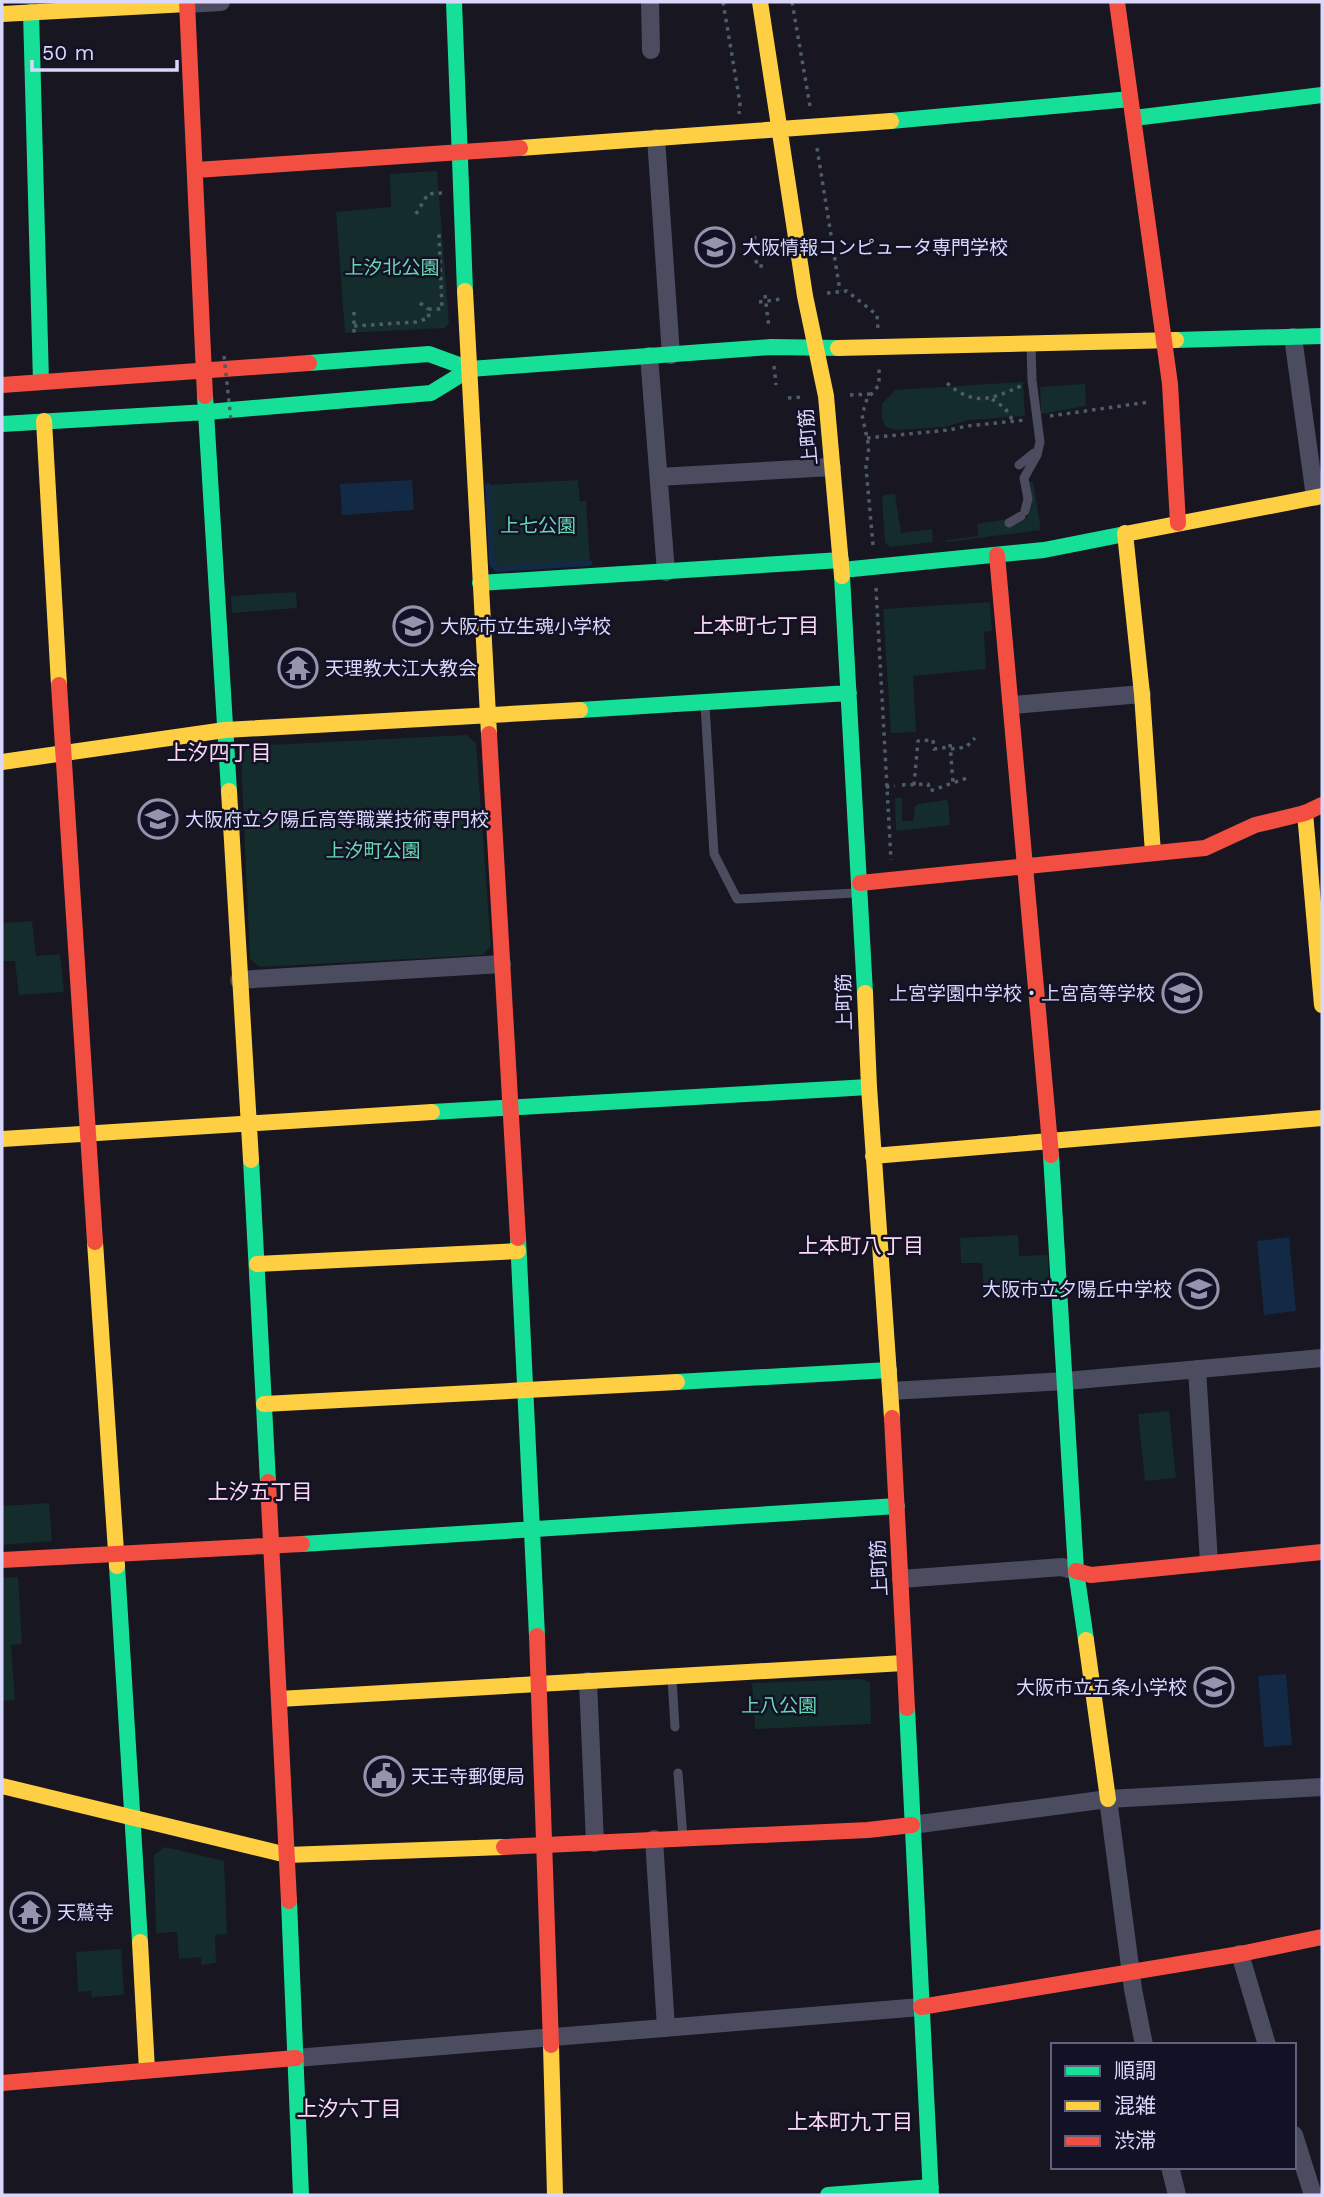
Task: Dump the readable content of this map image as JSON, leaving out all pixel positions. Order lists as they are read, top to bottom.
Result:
{
  "streets": {
    "street": ["上町筋"]
  },
  "districts": [
    "上本町七丁目",
    "上汐四丁目",
    "上本町八丁目",
    "上汐五丁目",
    "上汐六丁目",
    "上本町九丁目"
  ],
  "parks": [
    "上汐北公園",
    "上七公園",
    "上汐町公園",
    "上八公園"
  ],
  "places": {
    "school or university": [
      "大阪情報コンピュータ専門学校",
      "大阪市立生魂小学校",
      "大阪府立夕陽丘高等職業技術専門校",
      "上宮学園中学校・上宮高等学校",
      "大阪市立夕陽丘中学校",
      "大阪市立五条小学校"
    ],
    "temple": ["天理教大江大教会", "天鷲寺"],
    "public building": ["天王寺郵便局"]
  },
  "legend": ["順調", "混雑", "渋滞"],
  "scale_bar": "50 m"
}
